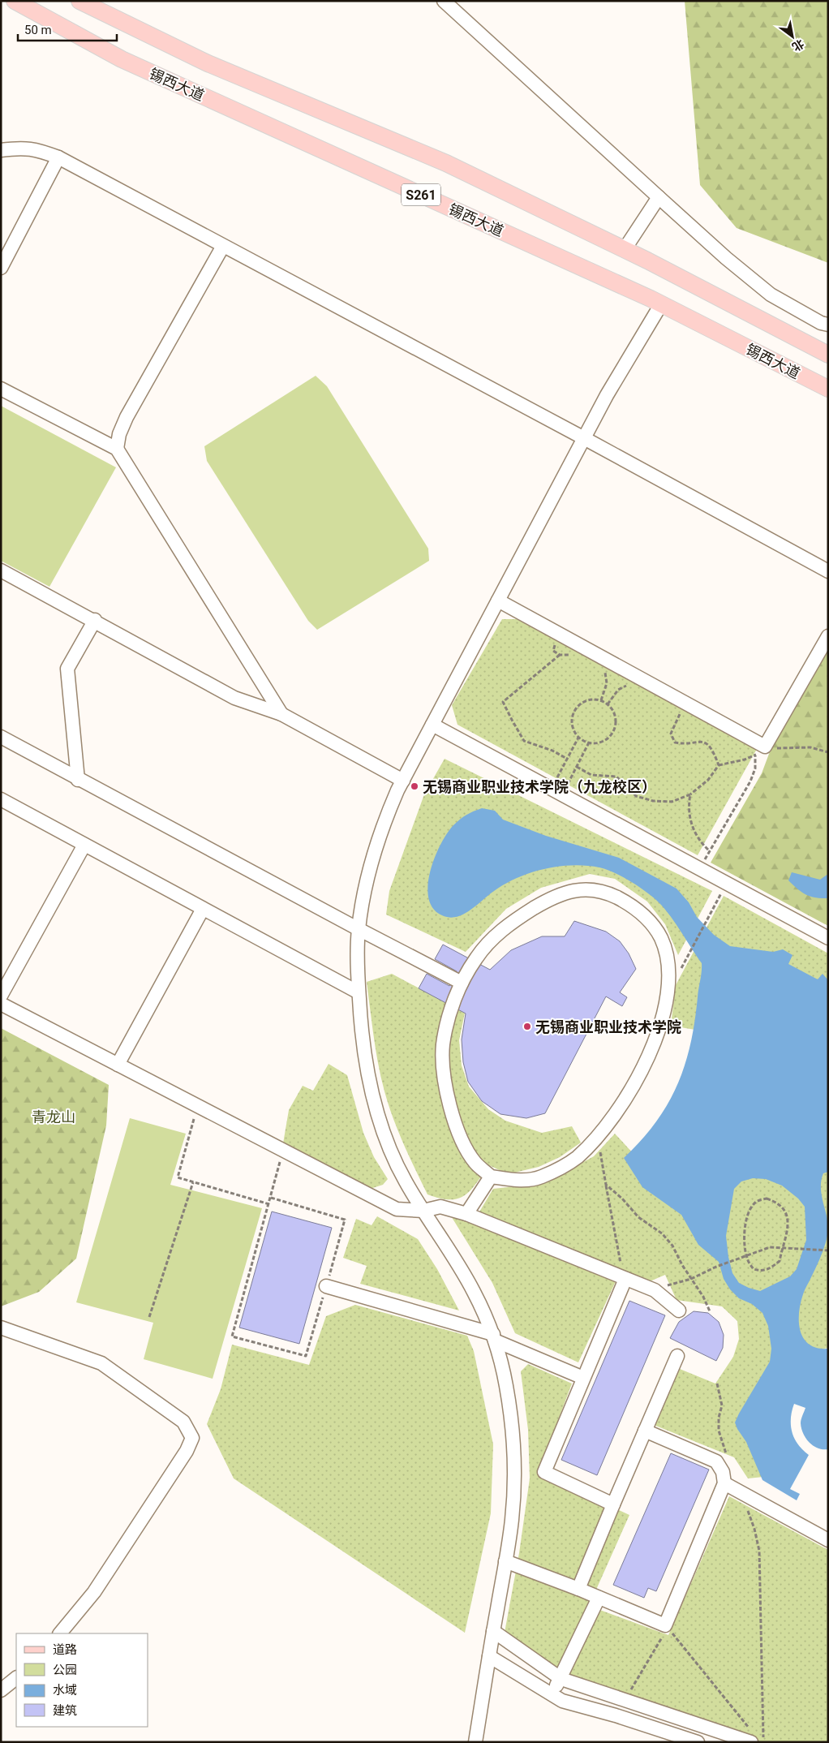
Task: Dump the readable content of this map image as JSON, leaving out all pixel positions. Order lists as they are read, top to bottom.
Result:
{
  "streets": {
    "main road": ["锡西大道", "S261"]
  },
  "parks": ["青龙山"],
  "places": ["无锡商业职业技术学院（九龙校区）", "无锡商业职业技术学院"],
  "legend": [
    "道路",
    "公园",
    "水域",
    "建筑"
  ],
  "scale_bar": "50 m",
  "north": "bottom right"
}
